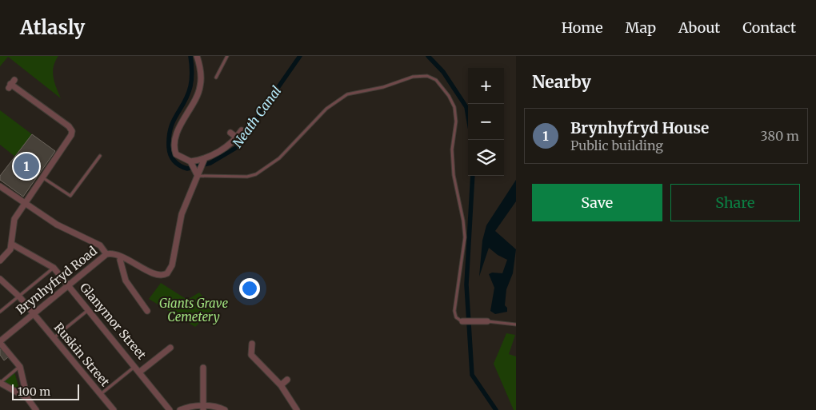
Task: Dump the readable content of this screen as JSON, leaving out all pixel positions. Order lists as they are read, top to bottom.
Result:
{
  "streets": {
    "street": ["Brynhyfryd Road", "Glanymor Street", "Ruskin Street"]
  },
  "crossings": [
    ["Brynhyfryd Road", "Glanymor Street"],
    ["Brynhyfryd Road", "Ruskin Street"]
  ],
  "water": ["Neath Canal"],
  "parks": ["Giants Grave Cemetery"],
  "scale_bar": "100 m",
  "page": {
    "header": "Atlasly",
    "nav": [
      "Home",
      "Map",
      "About",
      "Contact"
    ],
    "heading": "Nearby",
    "map_buttons": ["+", "−"],
    "list": [
      {
        "mark": "1",
        "name": "Brynhyfryd House",
        "note": "Public building",
        "value": "380 m"
      }
    ],
    "pins": "1",
    "buttons": ["Save", "Share"],
    "scale": "100 m"
  }
}
